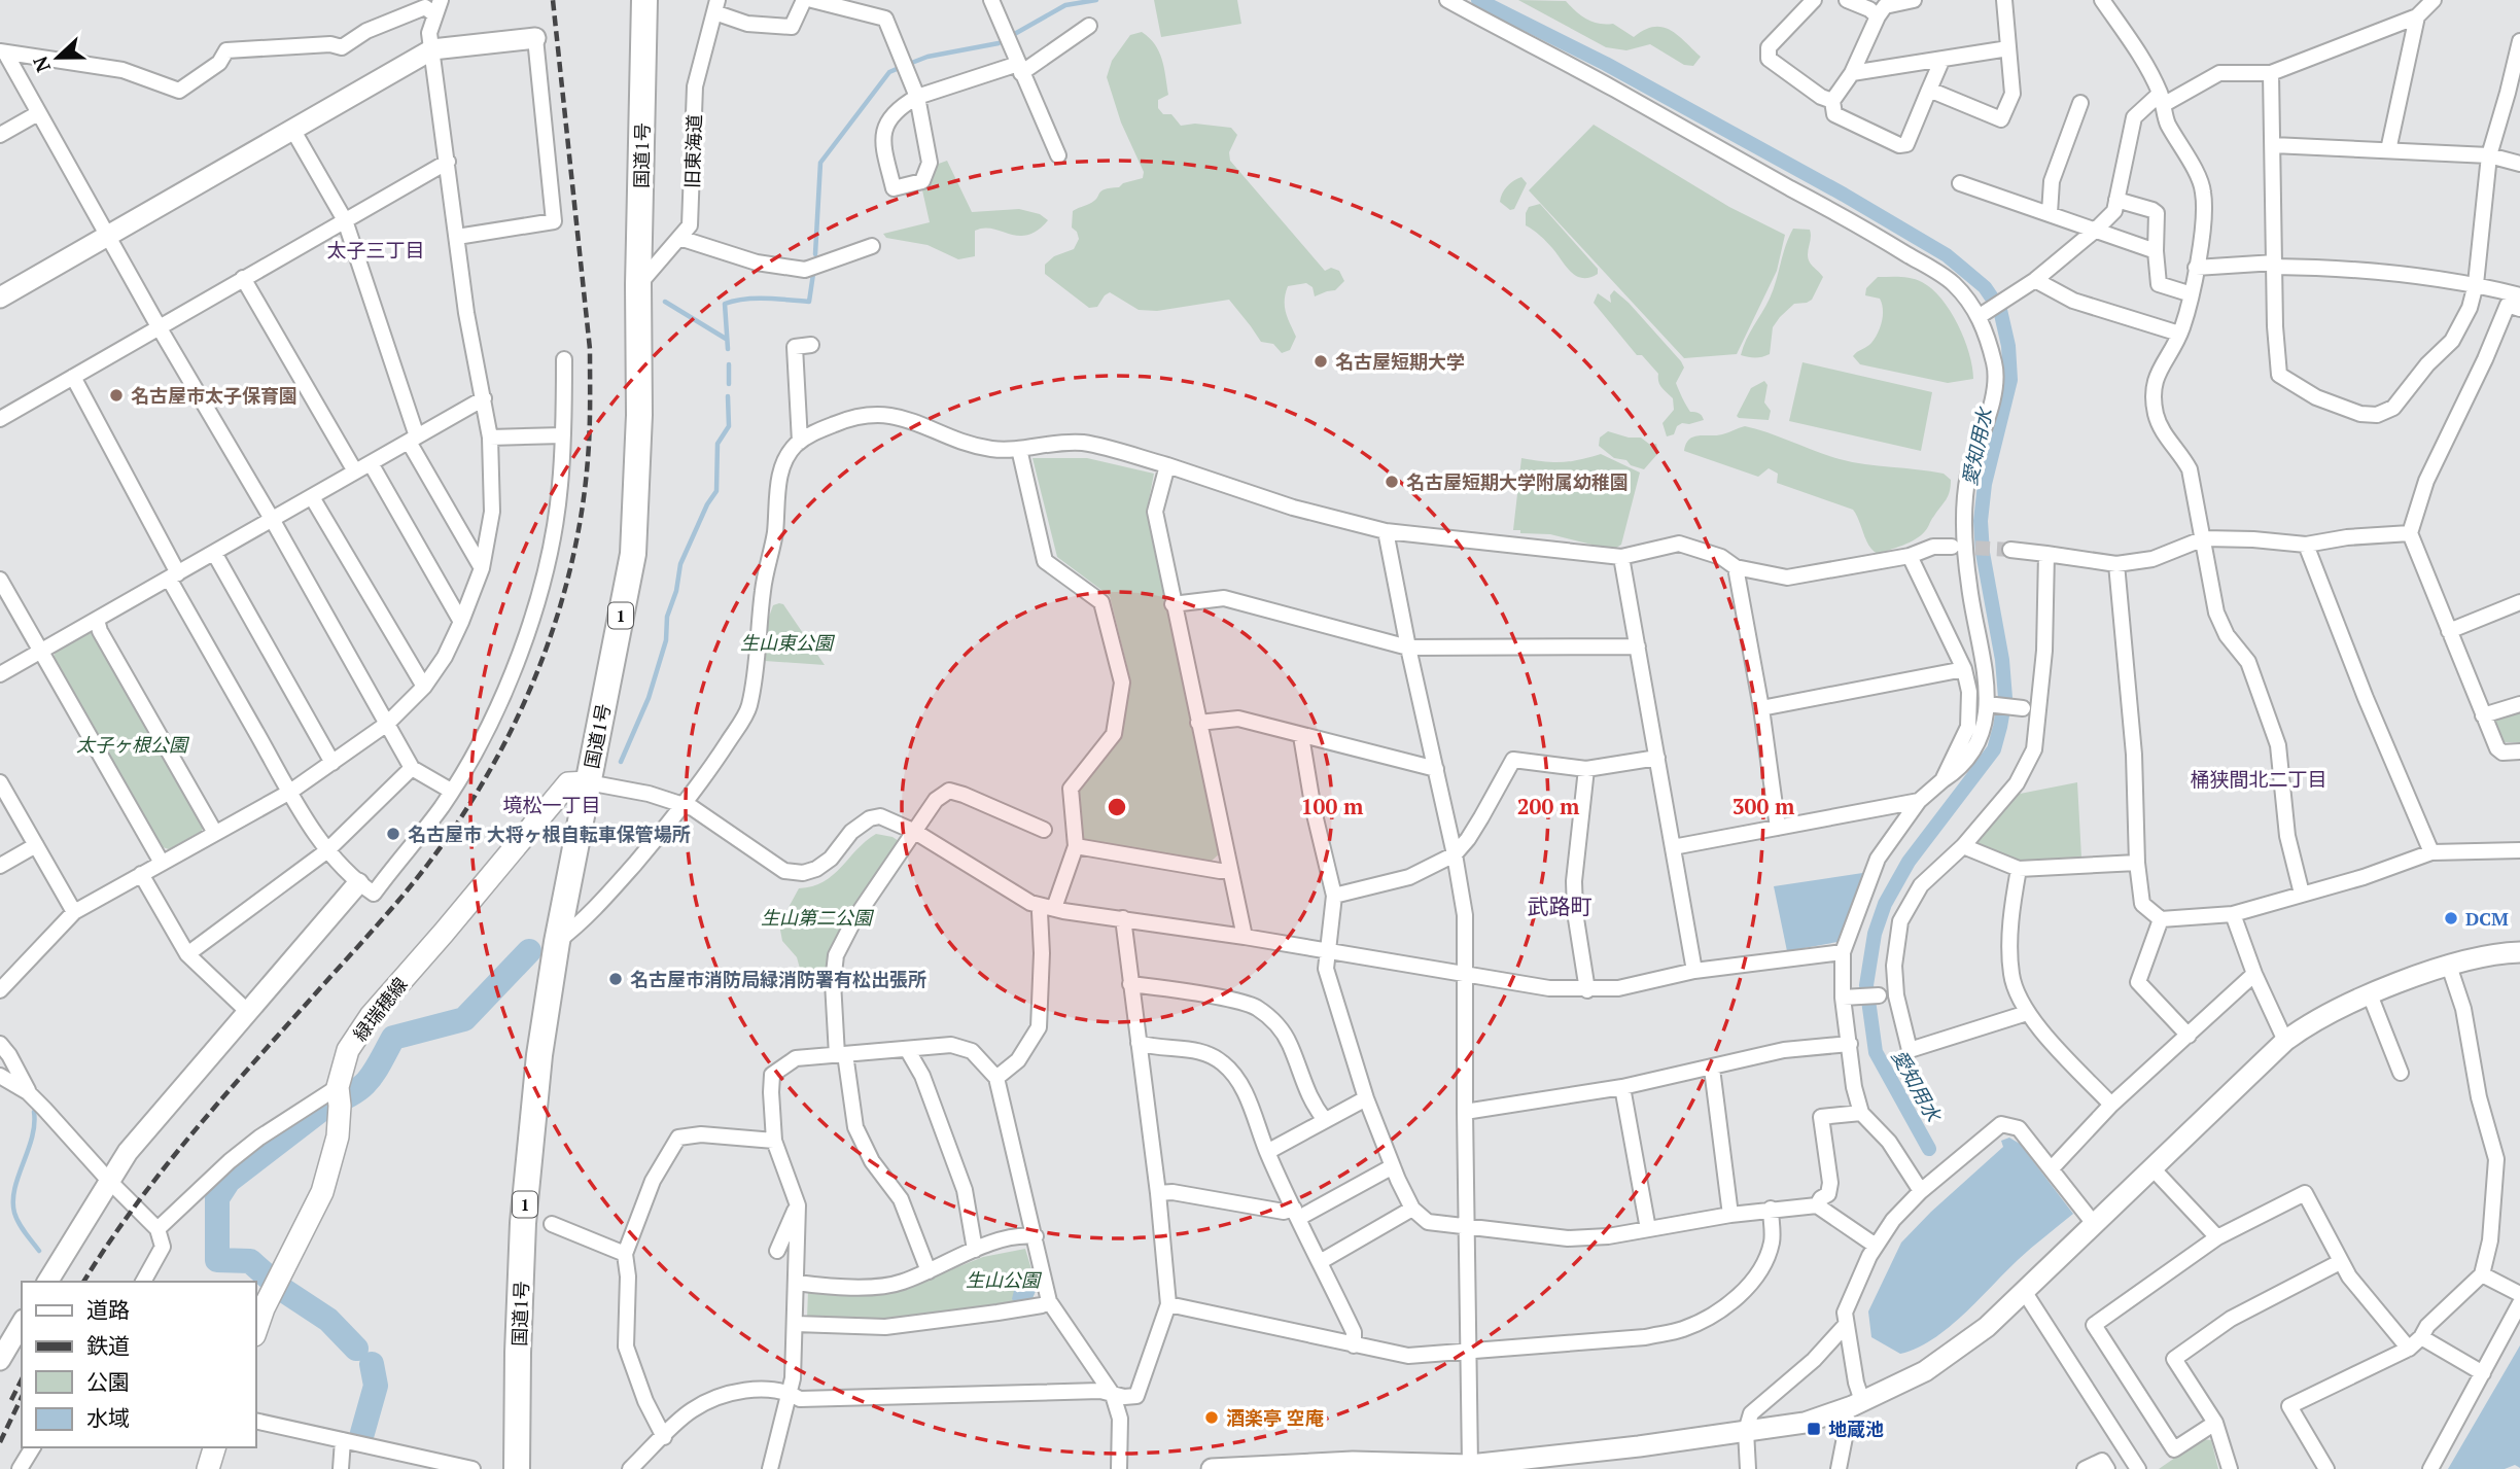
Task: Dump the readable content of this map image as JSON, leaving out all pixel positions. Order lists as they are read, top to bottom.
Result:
{
  "streets": {
    "highway": ["国道1号", "1"],
    "main road": ["緑瑞穂線"],
    "street": ["旧東海道"]
  },
  "crossings": [
    ["旧東海道", "国道1号"],
    ["国道1号", "緑瑞穂線"]
  ],
  "districts": [
    "太子三丁目",
    "桶狭間北二丁目",
    "境松一丁目",
    "武路町"
  ],
  "water": ["愛知用水"],
  "parks": [
    "生山東公園",
    "太子ヶ根公園",
    "生山第二公園",
    "生山公園"
  ],
  "places": {
    "other": [
      "名古屋短期大学",
      "名古屋市太子保育園",
      "名古屋短期大学附属幼稚園",
      "名古屋市 大将ヶ根自転車保管場所",
      "DCM",
      "名古屋市消防局緑消防署有松出張所",
      "酒楽亭 空庵"
    ],
    "transit": ["地蔵池"]
  },
  "legend": [
    "道路",
    "鉄道",
    "公園",
    "水域"
  ],
  "north": "left",
  "rings": ["100 m", "200 m", "300 m"]
}
